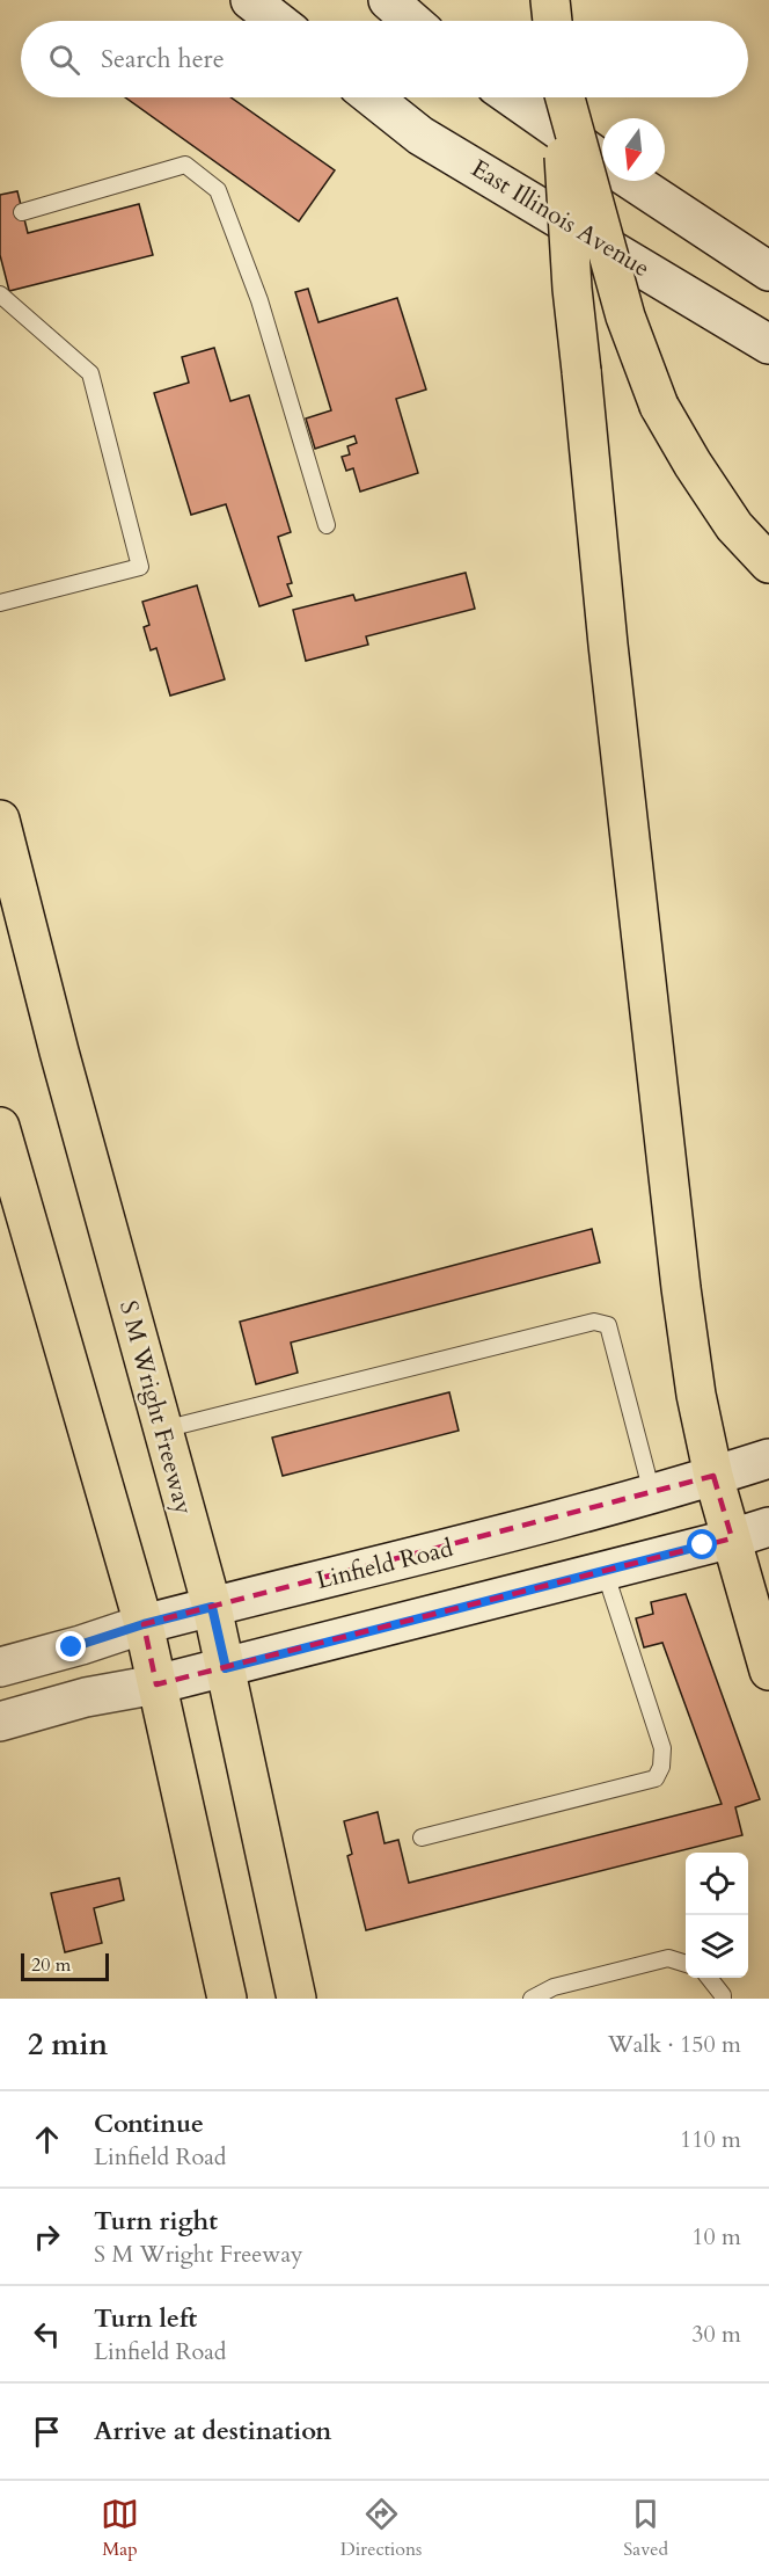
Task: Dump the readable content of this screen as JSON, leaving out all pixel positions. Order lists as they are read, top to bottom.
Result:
{
  "streets": {
    "main road": ["East Illinois Avenue", "S M Wright Freeway", "Linfield Road"]
  },
  "crossings": [
    ["S M Wright Freeway", "Linfield Road"]
  ],
  "scale_bar": "20 m",
  "north": "bottom",
  "page": {
    "search": "Search here",
    "scale": "20 m",
    "heading": ["2 min", "Walk · 150 m"],
    "list": [
      ["Continue", "Linfield Road", "110 m"],
      ["Turn right", "S M Wright Freeway", "10 m"],
      ["Turn left", "Linfield Road", "30 m"],
      "Arrive at destination"
    ],
    "nav": ["Map", "Directions", "Saved"]
  }
}
